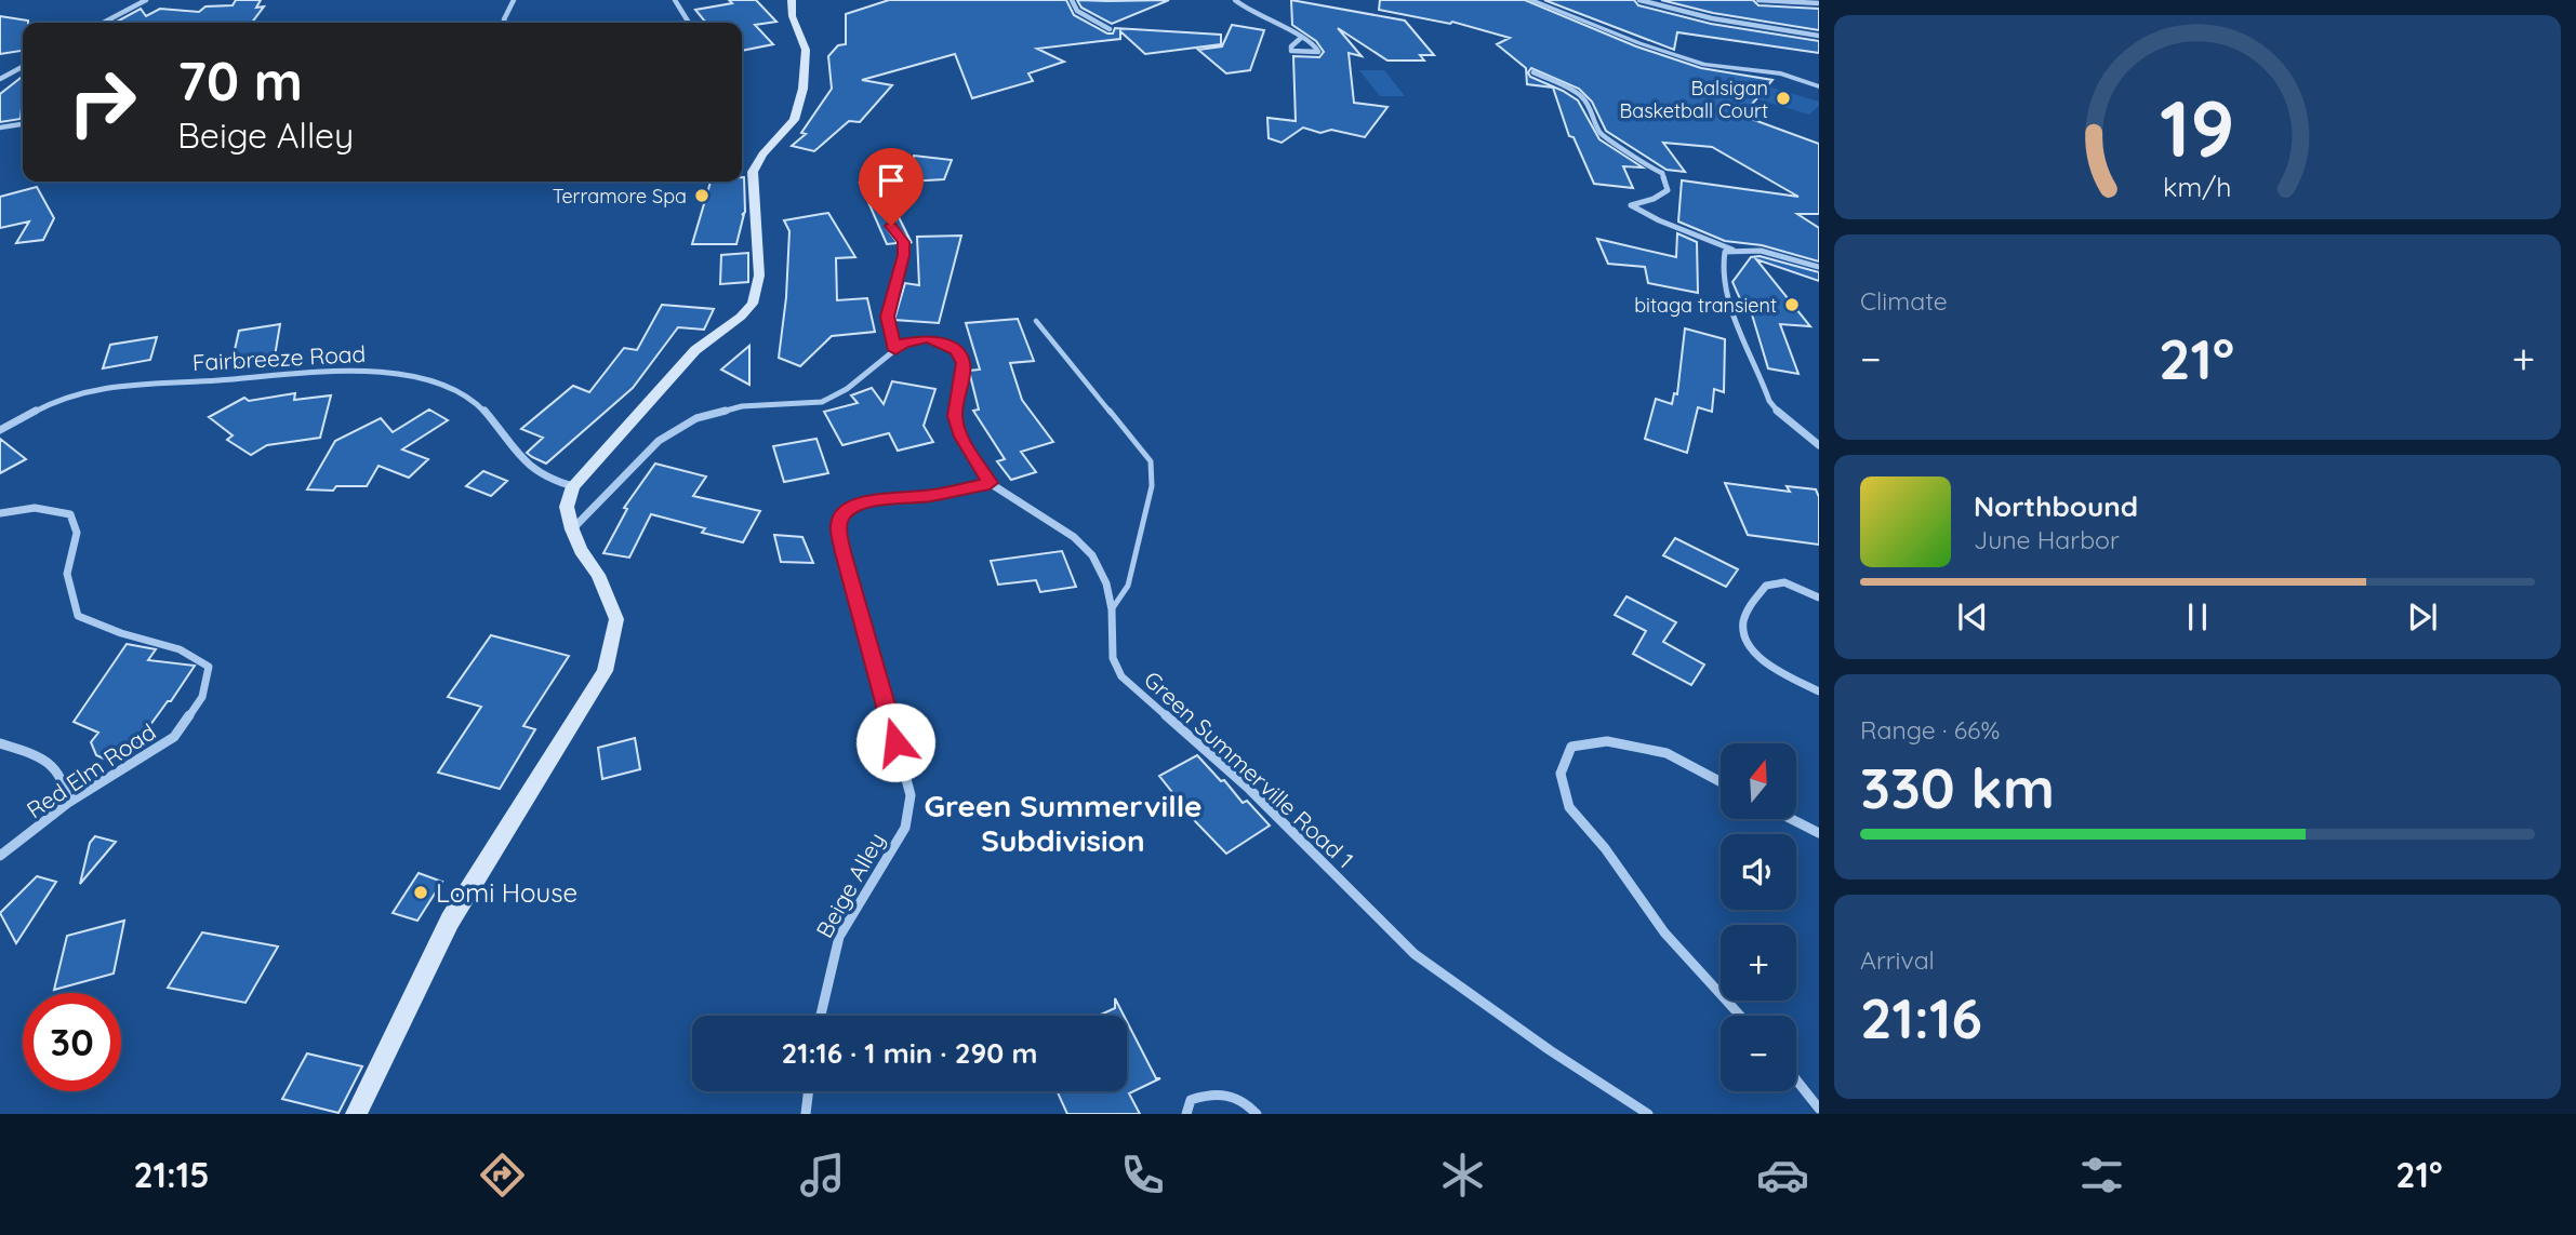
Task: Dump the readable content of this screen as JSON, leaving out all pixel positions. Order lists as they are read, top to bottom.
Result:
{
  "streets": {
    "street": [
      "Fairbreeze Road",
      "Green Summerville Road 1",
      "Red Elm Road",
      "Beige Alley"
    ]
  },
  "crossings": [
    ["Green Summerville Road 1", "Beige Alley"]
  ],
  "districts": ["Green Summerville Subdivision"],
  "places": [
    "Balsigan Basketball Court",
    "Terramore Spa",
    "bitaga transient",
    "Lomi House"
  ],
  "north": "top",
  "page": {
    "turn": ["70 m", "Beige Alley"],
    "tile": [
      "Climate",
      ["Range · 66%", "330 km"],
      ["Arrival", "21:16"]
    ],
    "heat": ["−", "21°", "+"],
    "song": ["Northbound", "June Harbor"],
    "map_buttons": ["+", "−"],
    "limit": "30",
    "trip": "21:16 · 1 min · 290 m",
    "tabs": ["21:15", "21°"],
    "gauge": ["19", "km/h"]
  }
}
